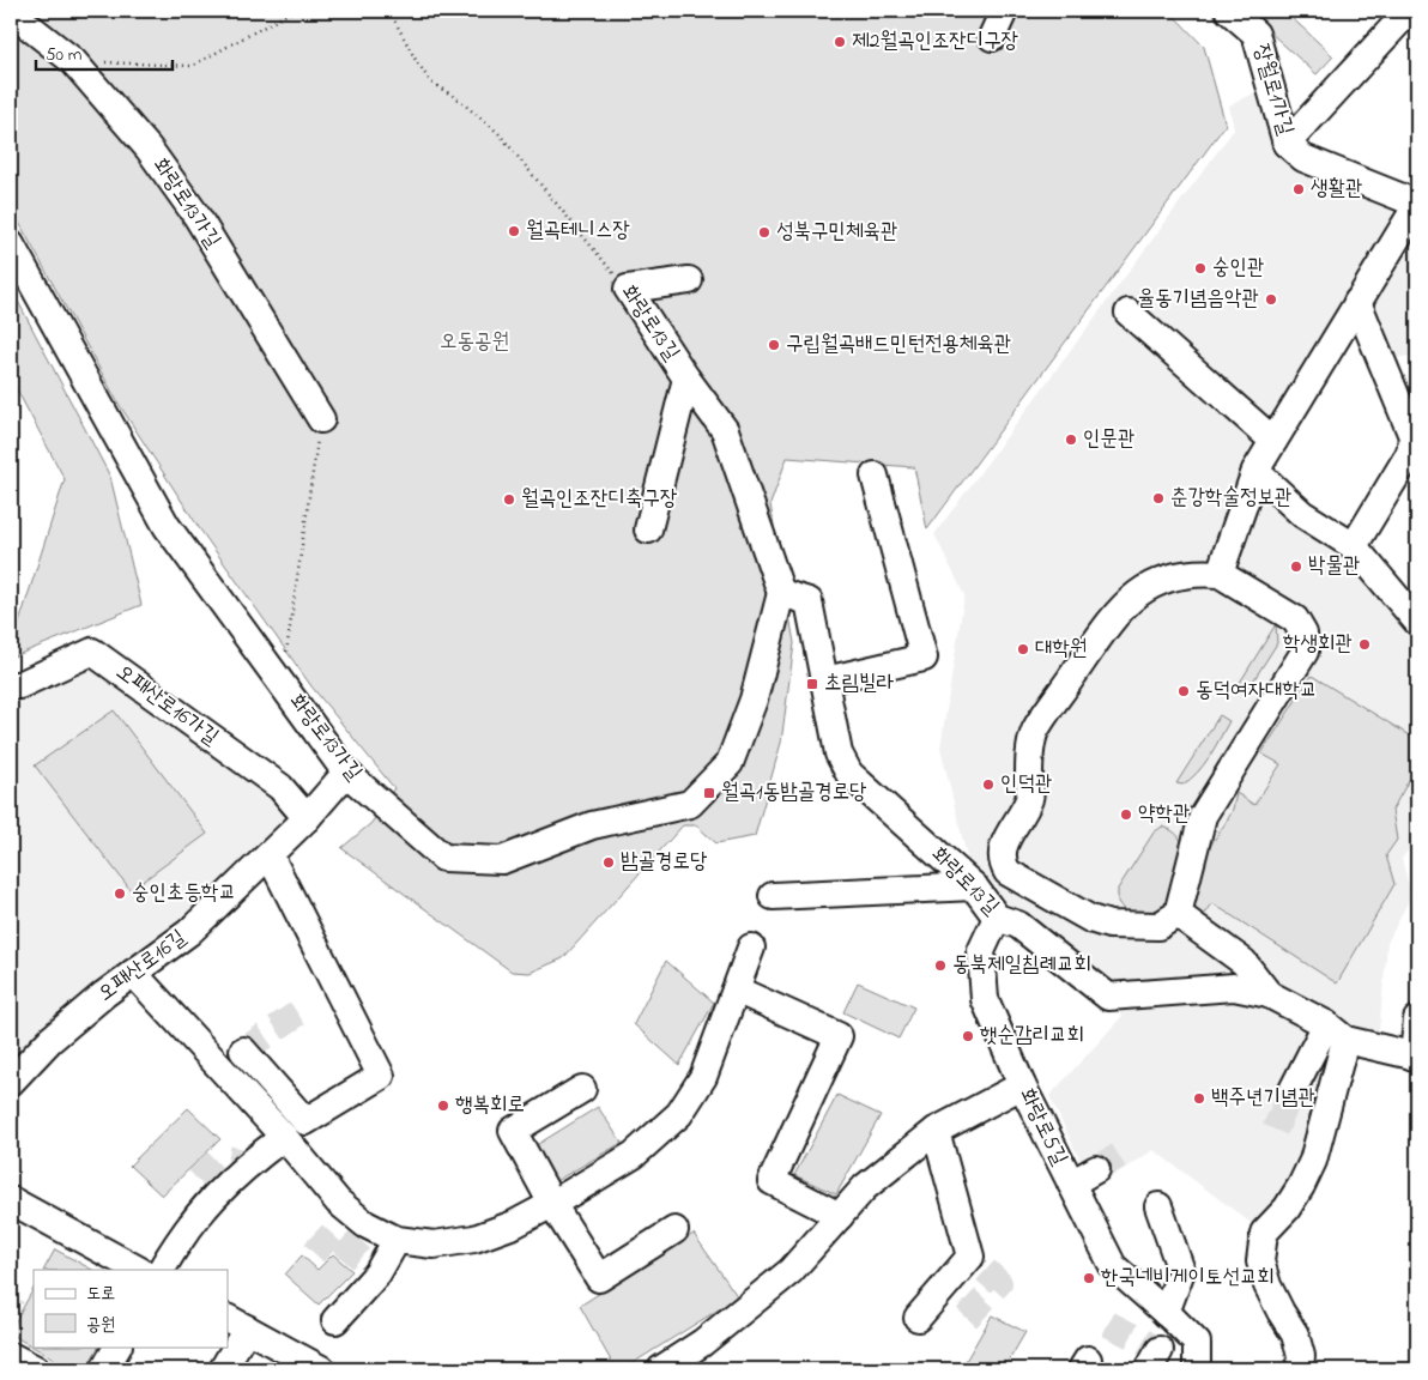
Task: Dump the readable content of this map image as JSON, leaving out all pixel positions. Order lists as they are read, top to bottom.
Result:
{
  "streets": {
    "street": [
      "장월로1가길",
      "화랑로13가길",
      "화랑로13길",
      "오패산로16가길",
      "오패산로16길",
      "화랑로5길"
    ]
  },
  "crossings": [
    ["화랑로13가길", "화랑로13길"],
    ["화랑로13가길", "오패산로16길"],
    ["화랑로13길", "화랑로5길"],
    ["오패산로16가길", "오패산로16길"]
  ],
  "parks": ["오동공원"],
  "places": {
    "other": [
      "제2월곡인조잔디구장",
      "생활관",
      "월곡테니스장",
      "성북구민체육관",
      "숭인관",
      "율동기념음악관",
      "구립월곡배드민턴전용체육관",
      "인문관",
      "춘강학술정보관",
      "월곡인조잔디축구장",
      "박물관",
      "학생회관",
      "대학원",
      "동덕여자대학교",
      "인덕관",
      "약학관",
      "밤골경로당",
      "숭인초등학교",
      "동북제일침례교회",
      "햇순감리교회",
      "백주년기념관",
      "행복회로",
      "한국네비게이토선교회"
    ],
    "transit": ["초림빌라", "월곡1동밤골경로당"]
  },
  "legend": ["도로", "공원"],
  "scale_bar": "50 m"
}
